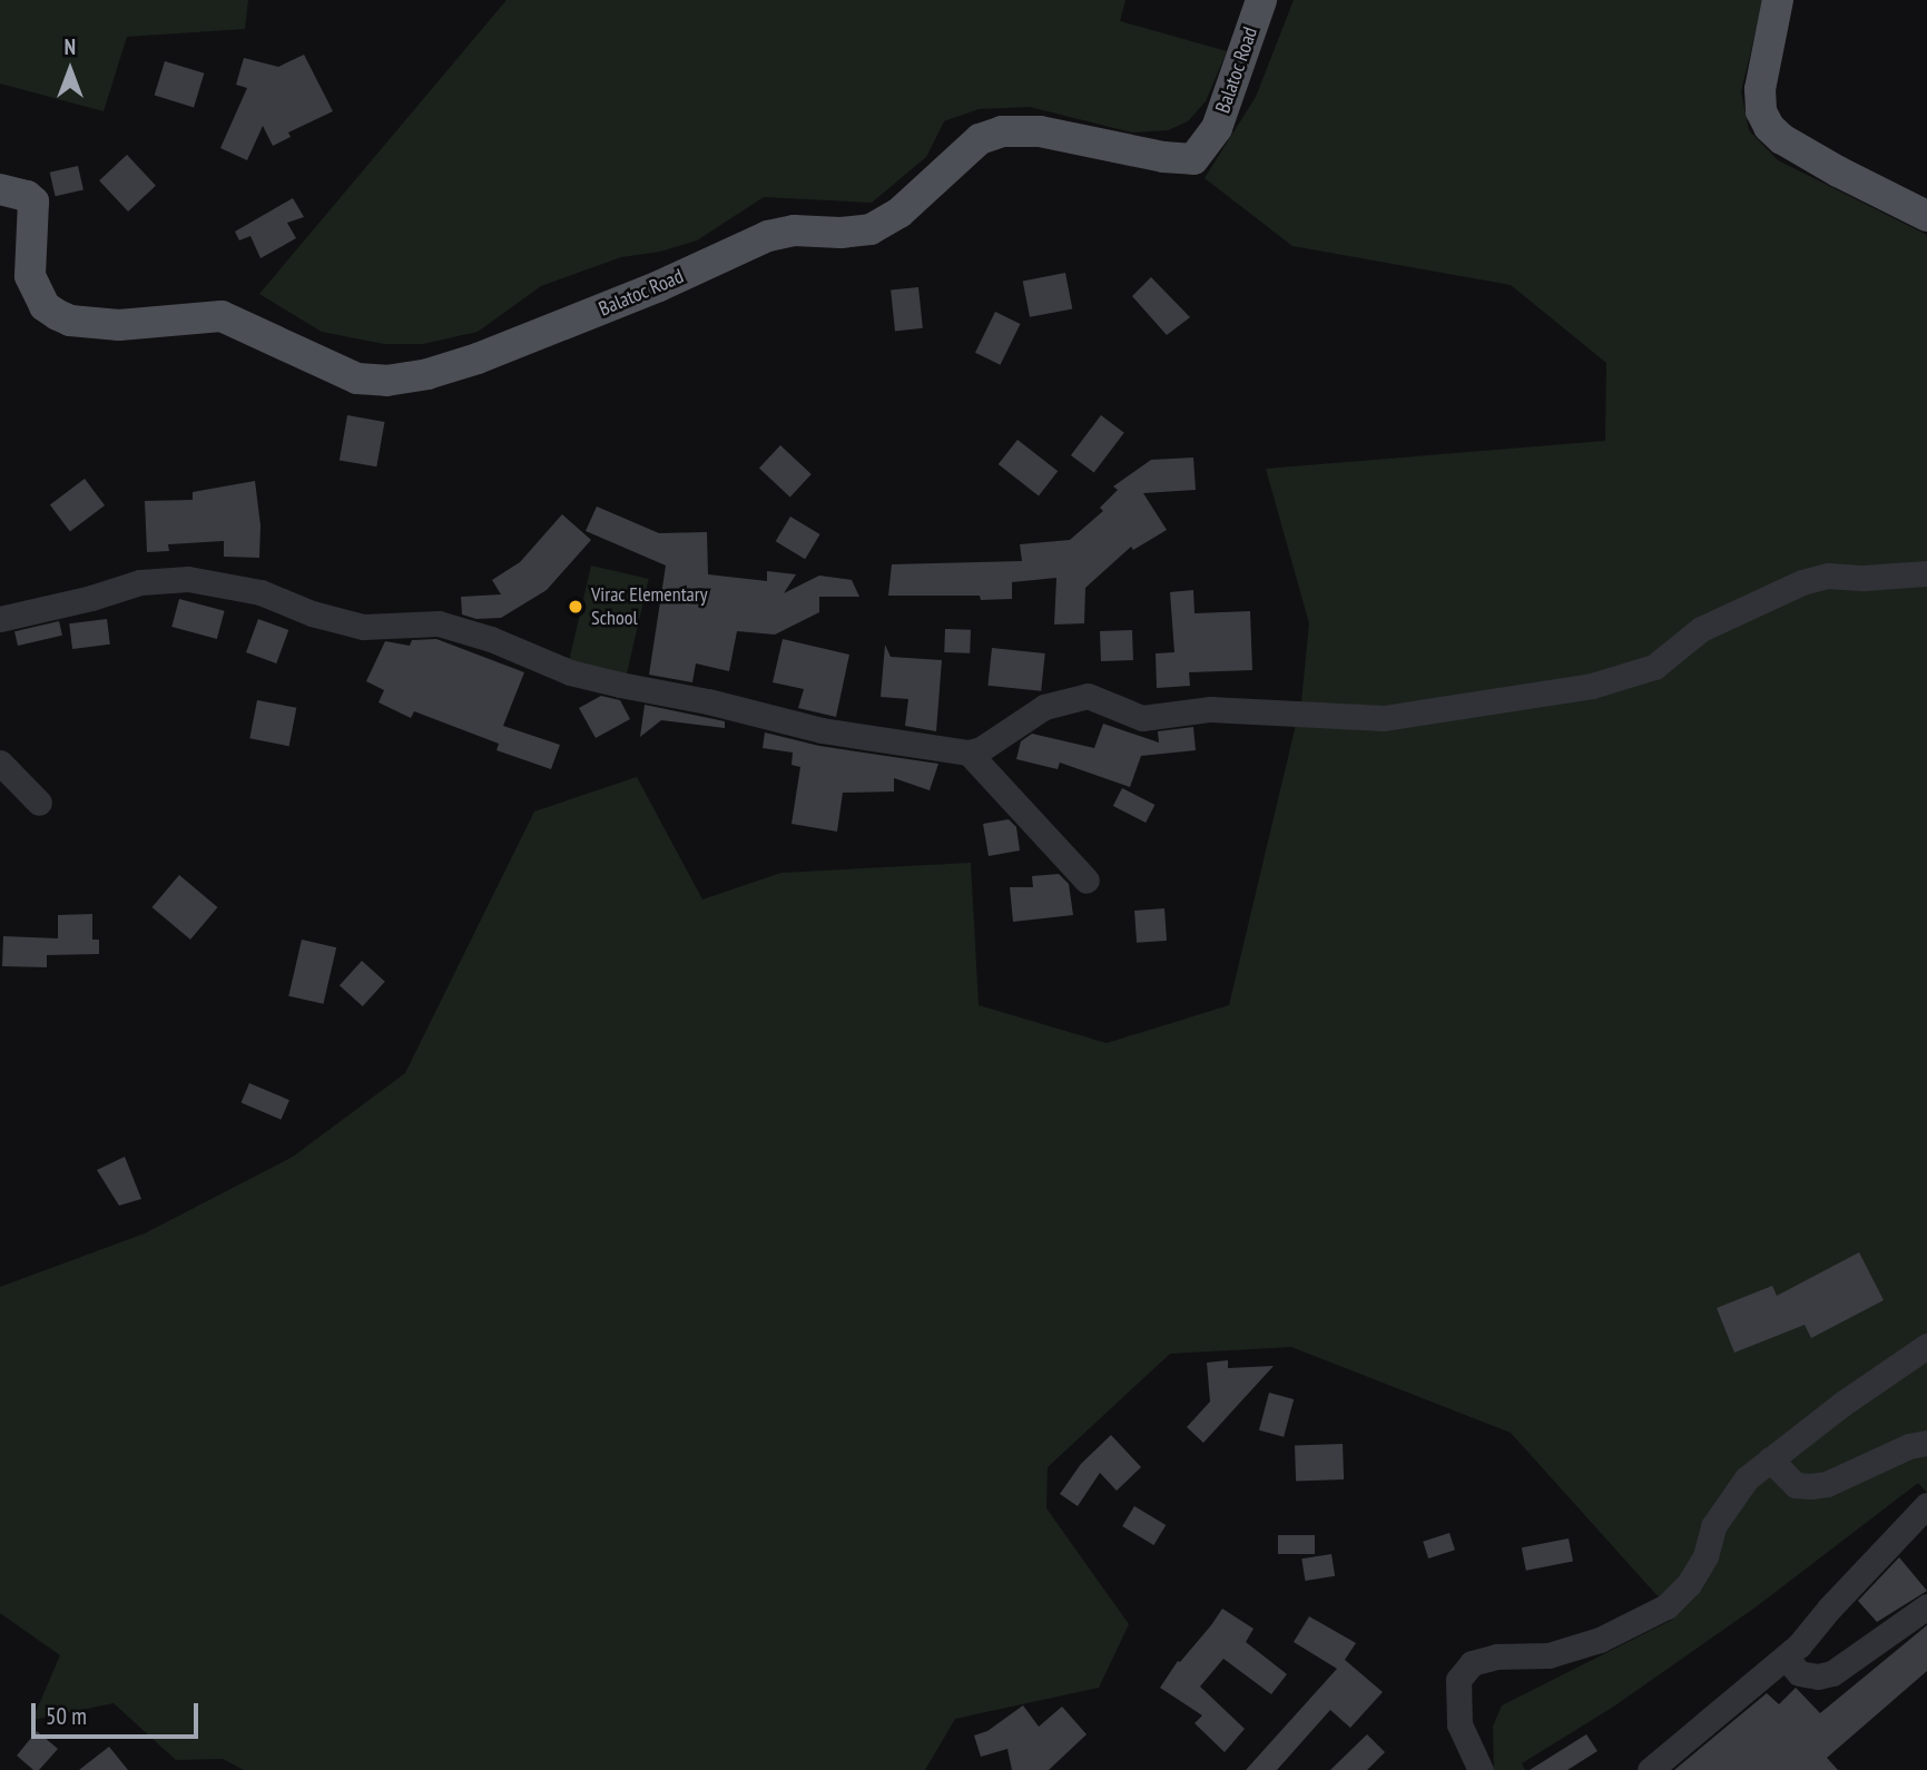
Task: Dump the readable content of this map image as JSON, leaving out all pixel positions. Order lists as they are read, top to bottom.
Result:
{
  "streets": {
    "main road": ["Balatoc Road"]
  },
  "places": ["Virac Elementary School"],
  "scale_bar": "50 m",
  "north": "top"
}
